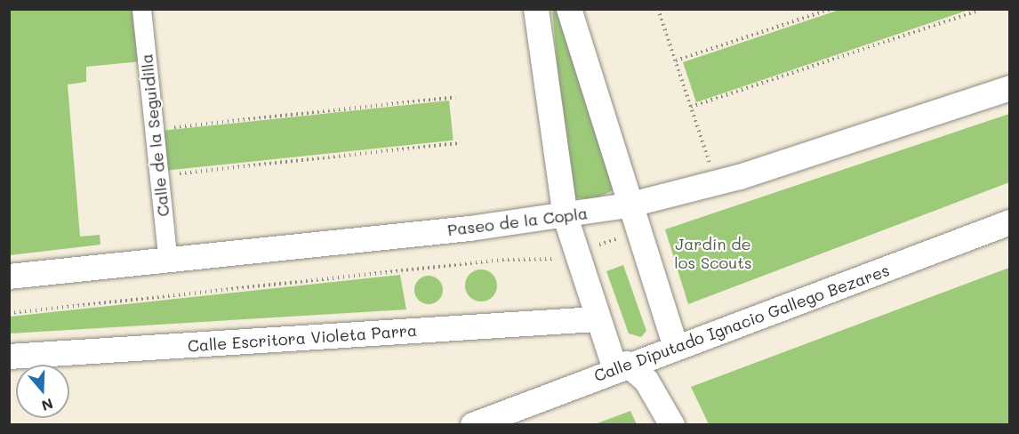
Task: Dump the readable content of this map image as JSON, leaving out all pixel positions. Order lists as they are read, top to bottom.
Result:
{
  "streets": {
    "street": [
      "Calle de la Seguidilla",
      "Paseo de la Copla",
      "Calle Diputado Ignacio Gallego Bezares",
      "Calle Escritora Violeta Parra"
    ]
  },
  "crossings": [
    ["Calle de la Seguidilla", "Paseo de la Copla"]
  ],
  "parks": ["Jardín de los Scouts"],
  "north": "bottom"
}
